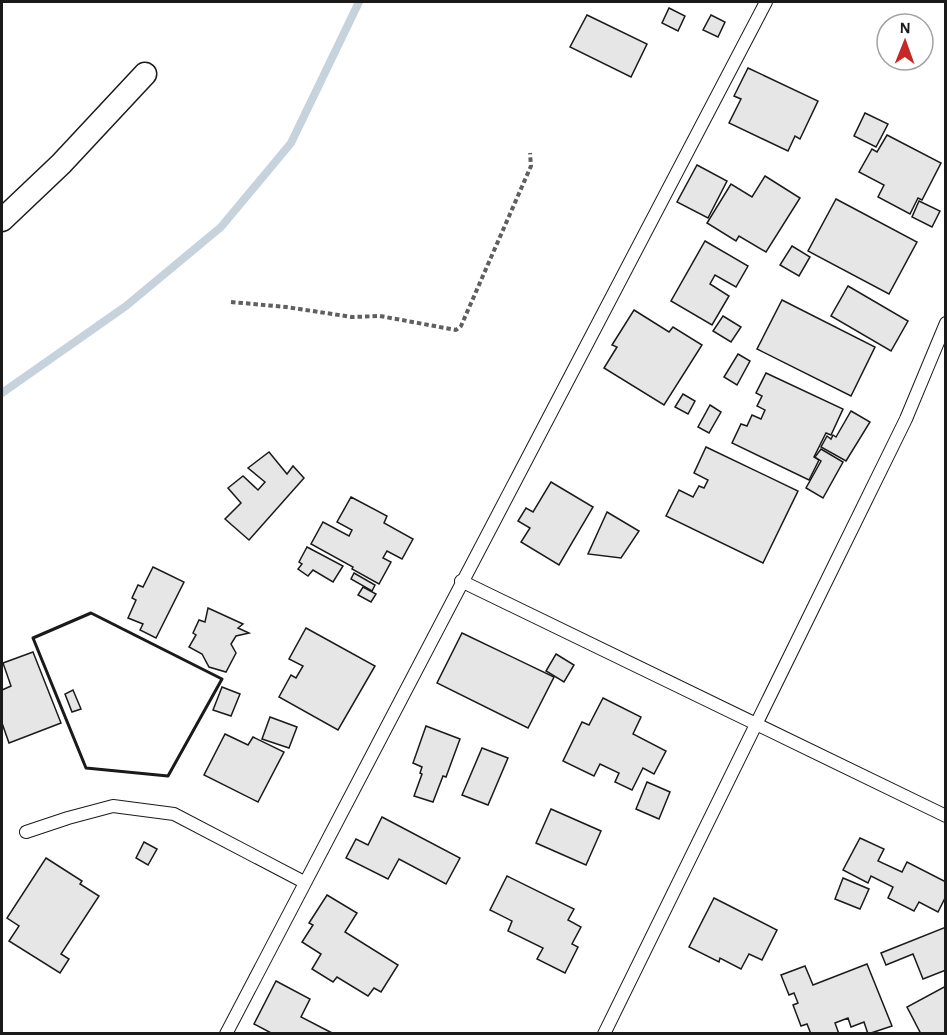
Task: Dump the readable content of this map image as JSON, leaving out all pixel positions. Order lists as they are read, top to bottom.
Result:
{
  "north": "top"
}
